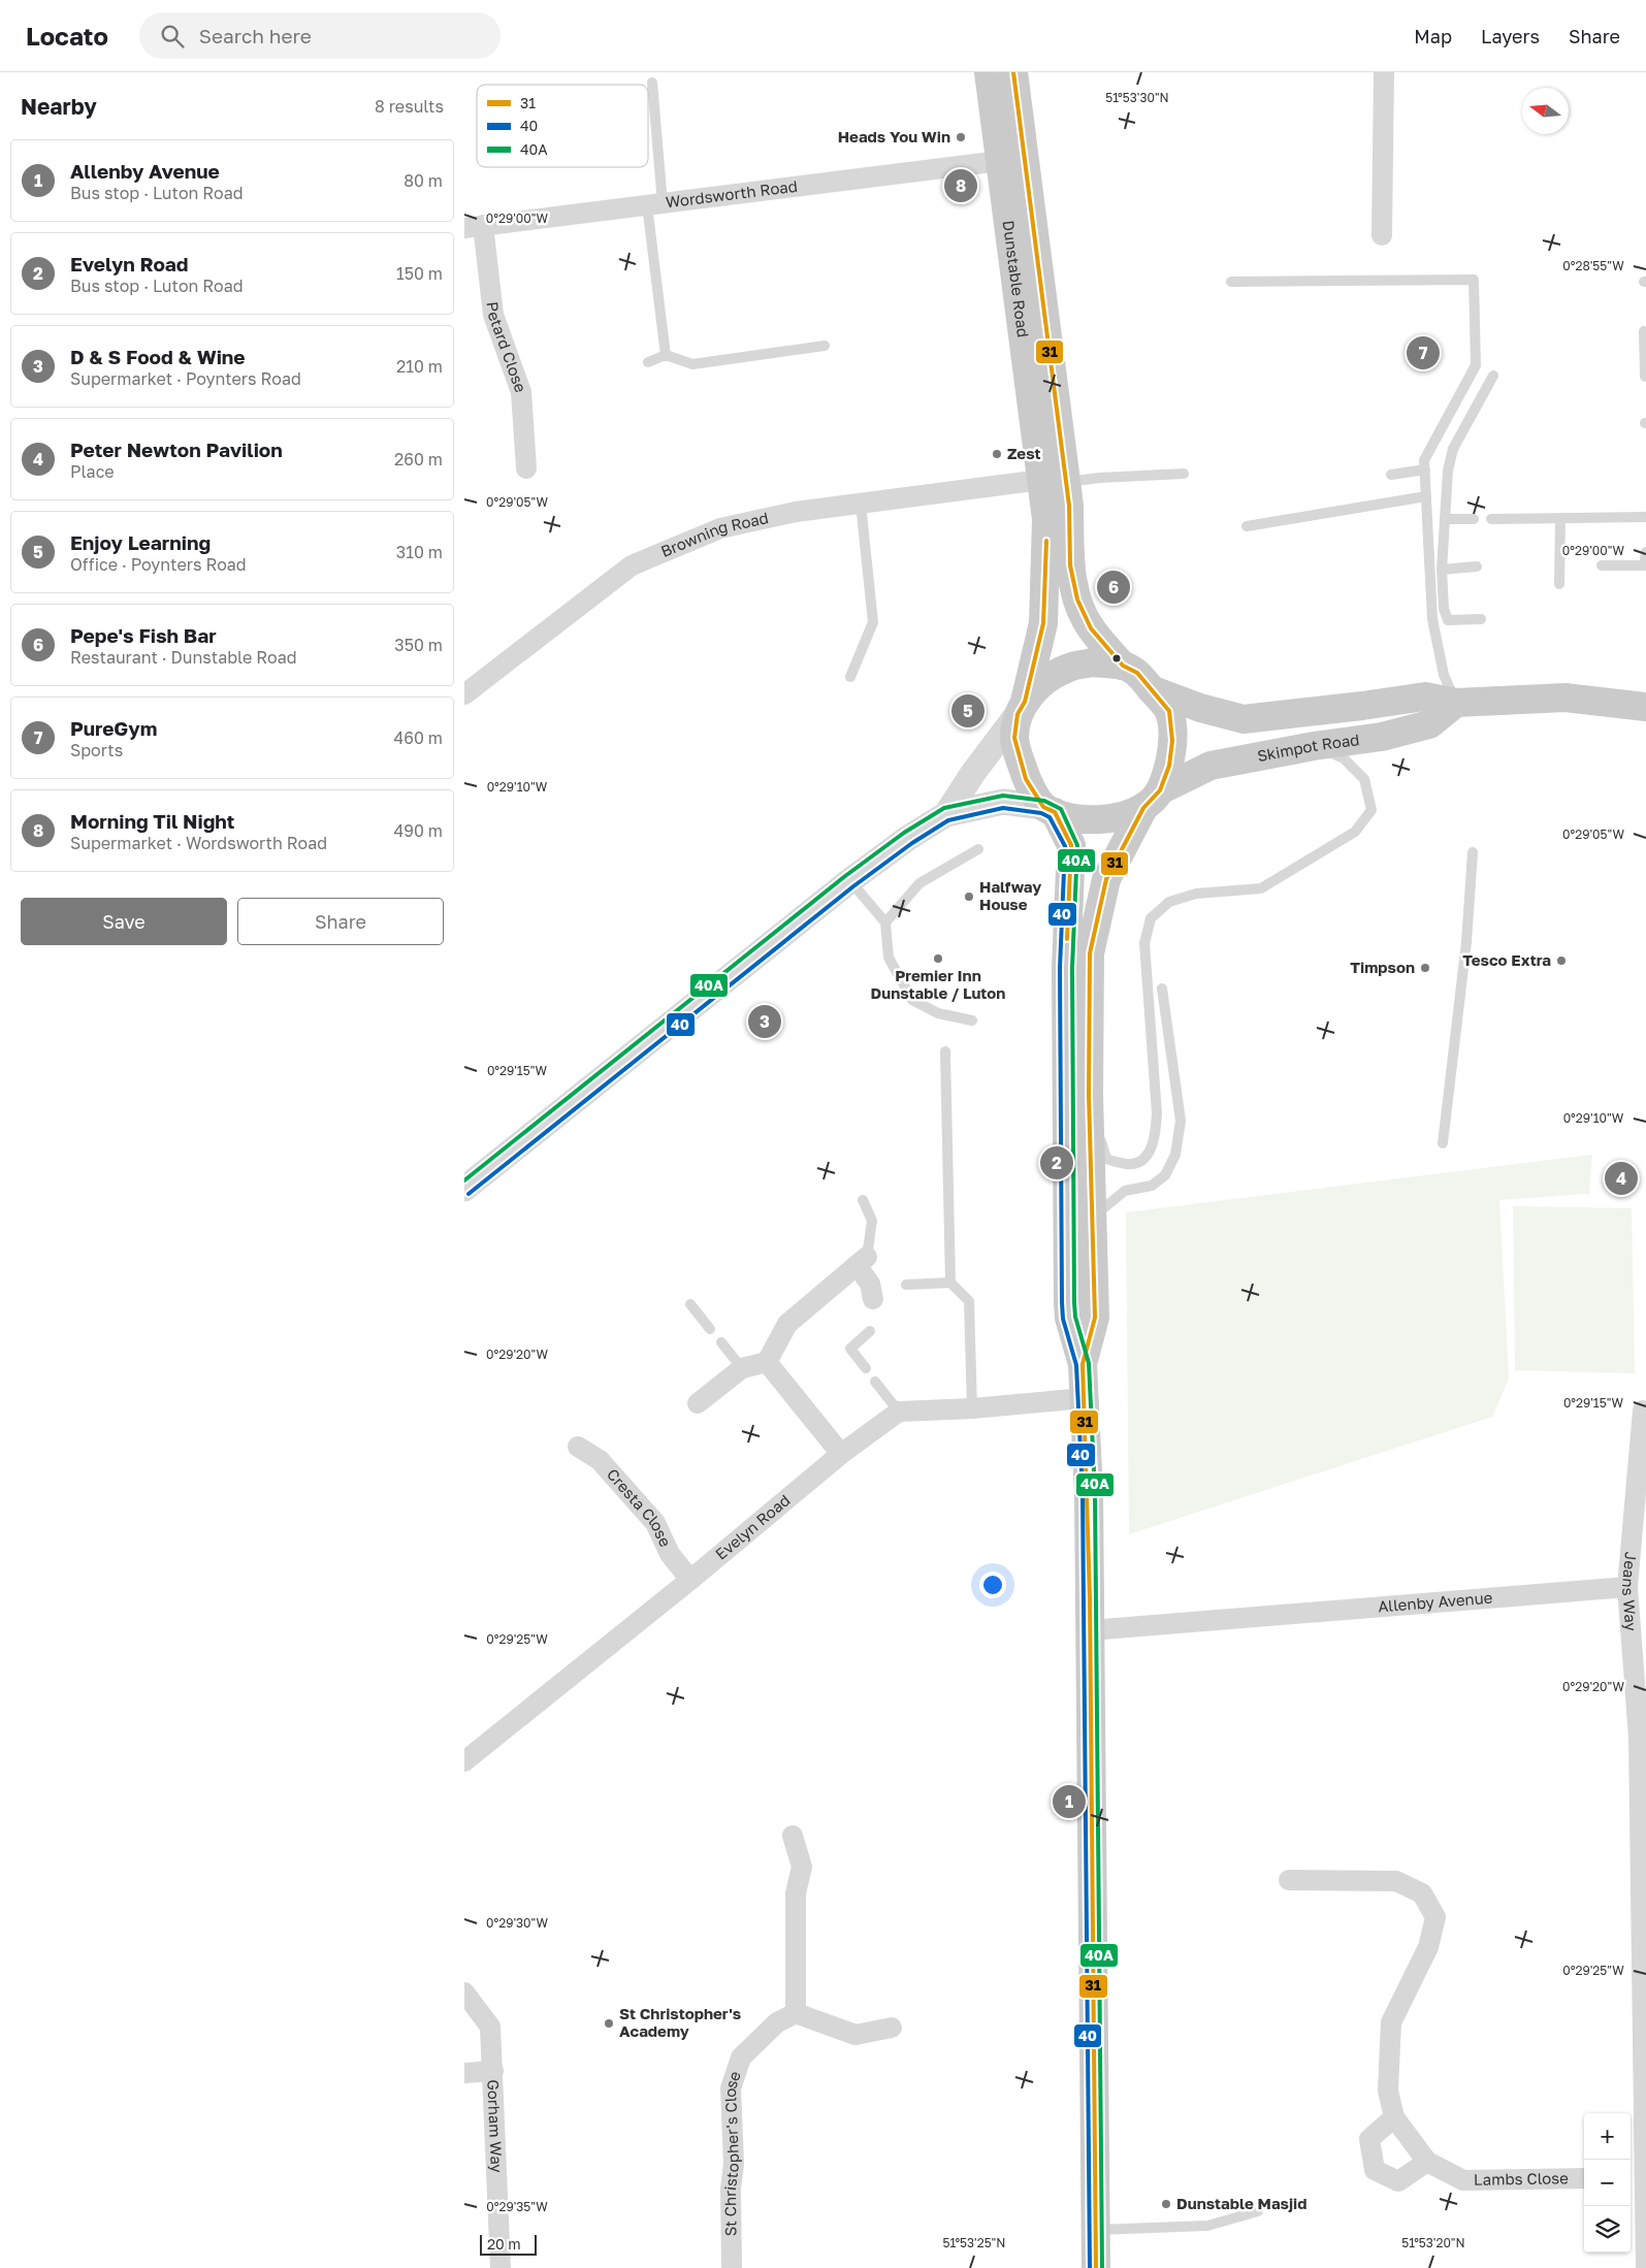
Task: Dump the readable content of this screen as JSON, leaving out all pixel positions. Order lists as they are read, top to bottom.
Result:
{
  "streets": {
    "main road": ["Dunstable Road", "Skimpot Road"],
    "street": [
      "Wordsworth Road",
      "Petard Close",
      "Browning Road",
      "Cresta Close",
      "Evelyn Road",
      "Jeans Way",
      "Allenby Avenue",
      "Gorham Way",
      "St Christopher's Close",
      "Lambs Close"
    ]
  },
  "crossings": [
    ["Wordsworth Road", "Dunstable Road"],
    ["Wordsworth Road", "Petard Close"],
    ["Dunstable Road", "Browning Road"],
    ["Dunstable Road", "Skimpot Road"],
    ["Cresta Close", "Evelyn Road"],
    ["Jeans Way", "Allenby Avenue"]
  ],
  "places": [
    "Heads You Win",
    "Zest",
    "Halfway House",
    "Premier Inn Dunstable / Luton",
    "Tesco Extra",
    "Timpson",
    "St Christopher's Academy",
    "Dunstable Masjid"
  ],
  "lines": ["transit line 31", "transit line 40A", "transit line 40"],
  "legend": ["31", "40", "40A"],
  "scale_bar": "20 m",
  "north": "left",
  "page": {
    "header": "Locato",
    "search": "Search here",
    "nav": ["Map", "Layers", "Share"],
    "heading": ["Nearby", "8 results"],
    "list": [
      {
        "mark": "1",
        "name": "Allenby Avenue",
        "note": "Bus stop · Luton Road",
        "value": "80 m"
      },
      {
        "mark": "2",
        "name": "Evelyn Road",
        "note": "Bus stop · Luton Road",
        "value": "150 m"
      },
      {
        "mark": "3",
        "name": "D & S Food & Wine",
        "note": "Supermarket · Poynters Road",
        "value": "210 m"
      },
      {
        "mark": "4",
        "name": "Peter Newton Pavilion",
        "note": "Place",
        "value": "260 m"
      },
      {
        "mark": "5",
        "name": "Enjoy Learning",
        "note": "Office · Poynters Road",
        "value": "310 m"
      },
      {
        "mark": "6",
        "name": "Pepe's Fish Bar",
        "note": "Restaurant · Dunstable Road",
        "value": "350 m"
      },
      {
        "mark": "7",
        "name": "PureGym",
        "note": "Sports",
        "value": "460 m"
      },
      {
        "mark": "8",
        "name": "Morning Til Night",
        "note": "Supermarket · Wordsworth Road",
        "value": "490 m"
      }
    ],
    "pins": [
      "8",
      "7",
      "6",
      "5",
      "3",
      "2",
      "4",
      "1"
    ],
    "buttons": ["Save", "Share"],
    "map_buttons": ["+", "−"],
    "scale": "20 m"
  },
  "coordinates": [
    "51°53'30\"N",
    "0°29'00\"W",
    "0°28'55\"W",
    "0°29'05\"W",
    "0°29'10\"W",
    "0°29'15\"W",
    "0°29'20\"W",
    "0°29'25\"W",
    "0°29'30\"W",
    "0°29'35\"W",
    "51°53'25\"N",
    "51°53'20\"N"
  ]
}
